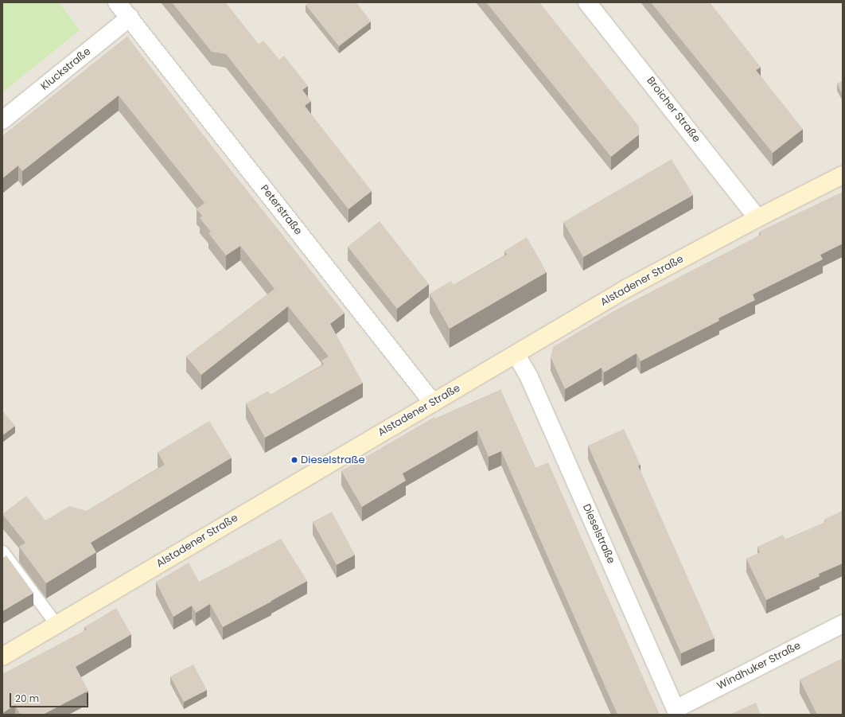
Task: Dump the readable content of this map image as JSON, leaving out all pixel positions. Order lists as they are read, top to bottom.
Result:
{
  "streets": {
    "street": [
      "Kluckstraße",
      "Broicher Straße",
      "Peterstraße",
      "Alstadener Straße",
      "Dieselstraße",
      "Windhuker Straße"
    ]
  },
  "crossings": [
    ["Kluckstraße", "Peterstraße"],
    ["Broicher Straße", "Alstadener Straße"],
    ["Peterstraße", "Alstadener Straße"],
    ["Alstadener Straße", "Dieselstraße"],
    ["Dieselstraße", "Windhuker Straße"]
  ],
  "places": ["Dieselstraße"],
  "scale_bar": "20 m"
}
